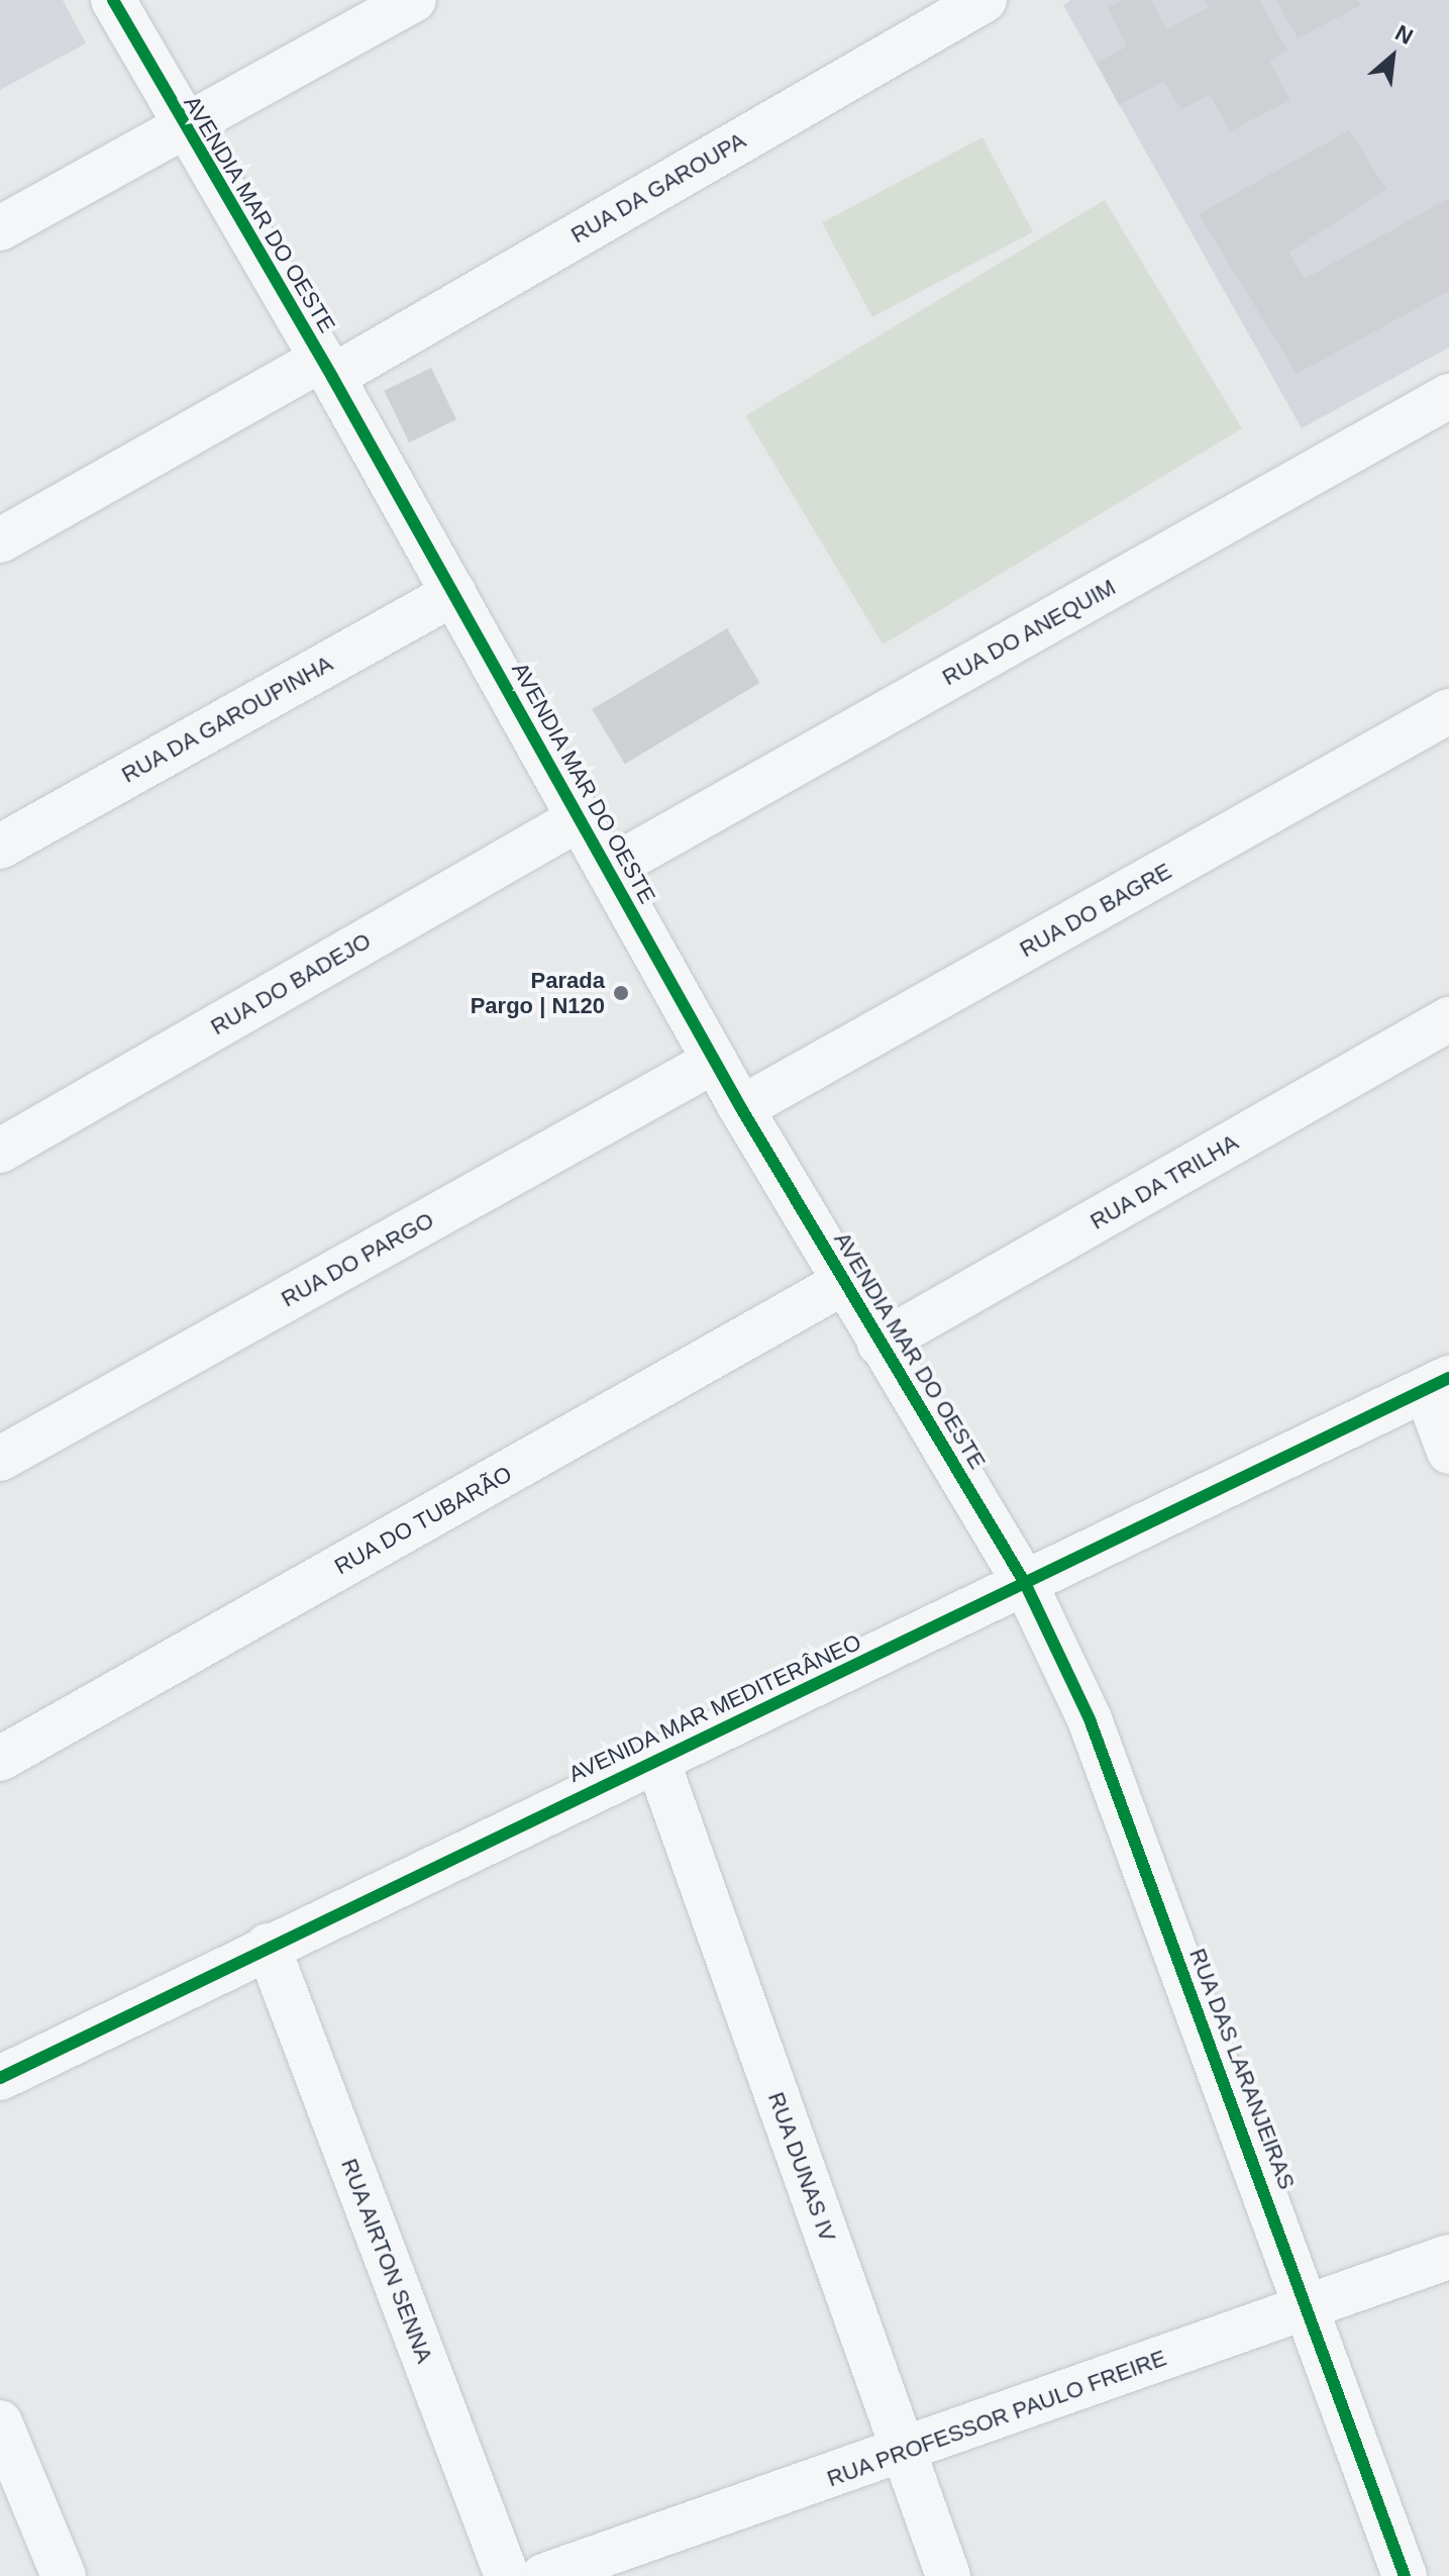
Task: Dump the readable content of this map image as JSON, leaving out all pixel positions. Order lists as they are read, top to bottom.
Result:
{
  "streets": {
    "street": [
      "RUA DA GAROUPA",
      "AVENDIA MAR DO OESTE",
      "RUA DO ANEQUIM",
      "RUA DA GAROUPINHA",
      "RUA DO BAGRE",
      "RUA DO BADEJO",
      "RUA DA TRILHA",
      "RUA DO PARGO",
      "RUA DO TUBARÃO",
      "AVENIDA MAR MEDITERÂNEO",
      "RUA DAS LARANJEIRAS",
      "RUA DUNAS IV",
      "RUA AIRTON SENNA",
      "RUA PROFESSOR PAULO FREIRE"
    ]
  },
  "crossings": [
    ["RUA DA GAROUPA", "AVENDIA MAR DO OESTE"],
    ["AVENDIA MAR DO OESTE", "RUA DO ANEQUIM"],
    ["AVENDIA MAR DO OESTE", "RUA DA GAROUPINHA"],
    ["AVENDIA MAR DO OESTE", "RUA DO BAGRE"],
    ["AVENDIA MAR DO OESTE", "RUA DO BADEJO"],
    ["AVENDIA MAR DO OESTE", "RUA DA TRILHA"],
    ["AVENDIA MAR DO OESTE", "RUA DO PARGO"],
    ["AVENDIA MAR DO OESTE", "RUA DO TUBARÃO"],
    ["AVENDIA MAR DO OESTE", "AVENIDA MAR MEDITERÂNEO"],
    ["AVENDIA MAR DO OESTE", "RUA DAS LARANJEIRAS"],
    ["AVENIDA MAR MEDITERÂNEO", "RUA DAS LARANJEIRAS"],
    ["AVENIDA MAR MEDITERÂNEO", "RUA DUNAS IV"],
    ["AVENIDA MAR MEDITERÂNEO", "RUA AIRTON SENNA"],
    ["RUA DAS LARANJEIRAS", "RUA PROFESSOR PAULO FREIRE"],
    ["RUA DUNAS IV", "RUA PROFESSOR PAULO FREIRE"]
  ],
  "places": ["Parada Pargo | N120"],
  "north": "top right"
}
